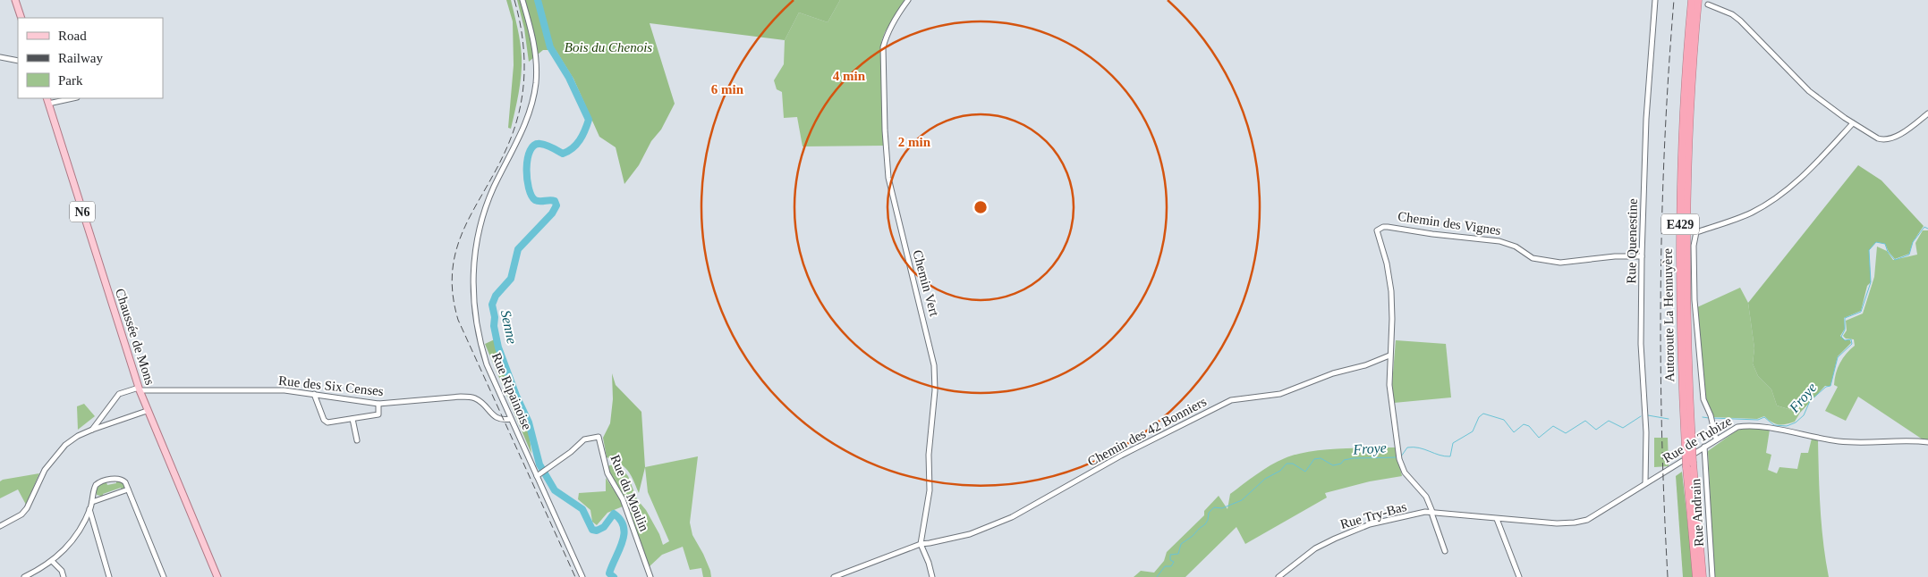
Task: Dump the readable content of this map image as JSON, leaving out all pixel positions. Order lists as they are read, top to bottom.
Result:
{
  "streets": {
    "highway": ["E429", "Autoroute La Hennuyère"],
    "main road": ["N6", "Chaussée de Mons"],
    "street": [
      "Chemin des Vignes",
      "Rue Quenestine",
      "Chemin Vert",
      "Rue des Six Censes",
      "Rue Ripainoise",
      "Chemin des 42 Bonniers",
      "Rue de Tubize",
      "Rue du Moulin",
      "Rue Andrain",
      "Rue Try-Bas"
    ]
  },
  "crossings": [
    ["Chemin des Vignes", "Rue Quenestine"],
    ["Chemin des Vignes", "Chemin des 42 Bonniers"],
    ["Chemin des Vignes", "Rue Try-Bas"],
    ["Rue Quenestine", "Rue de Tubize"],
    ["Chemin Vert", "Chemin des 42 Bonniers"],
    ["Chaussée de Mons", "Rue des Six Censes"],
    ["Rue des Six Censes", "Rue Ripainoise"],
    ["Rue Ripainoise", "Rue du Moulin"],
    ["Chemin des 42 Bonniers", "Rue Try-Bas"],
    ["Rue de Tubize", "Rue Andrain"],
    ["Rue de Tubize", "Rue Try-Bas"]
  ],
  "water": ["Senne", "Froye"],
  "parks": ["Bois du Chenois"],
  "legend": ["Road", "Railway", "Park"],
  "rings": ["4 min", "6 min", "2 min"]
}
